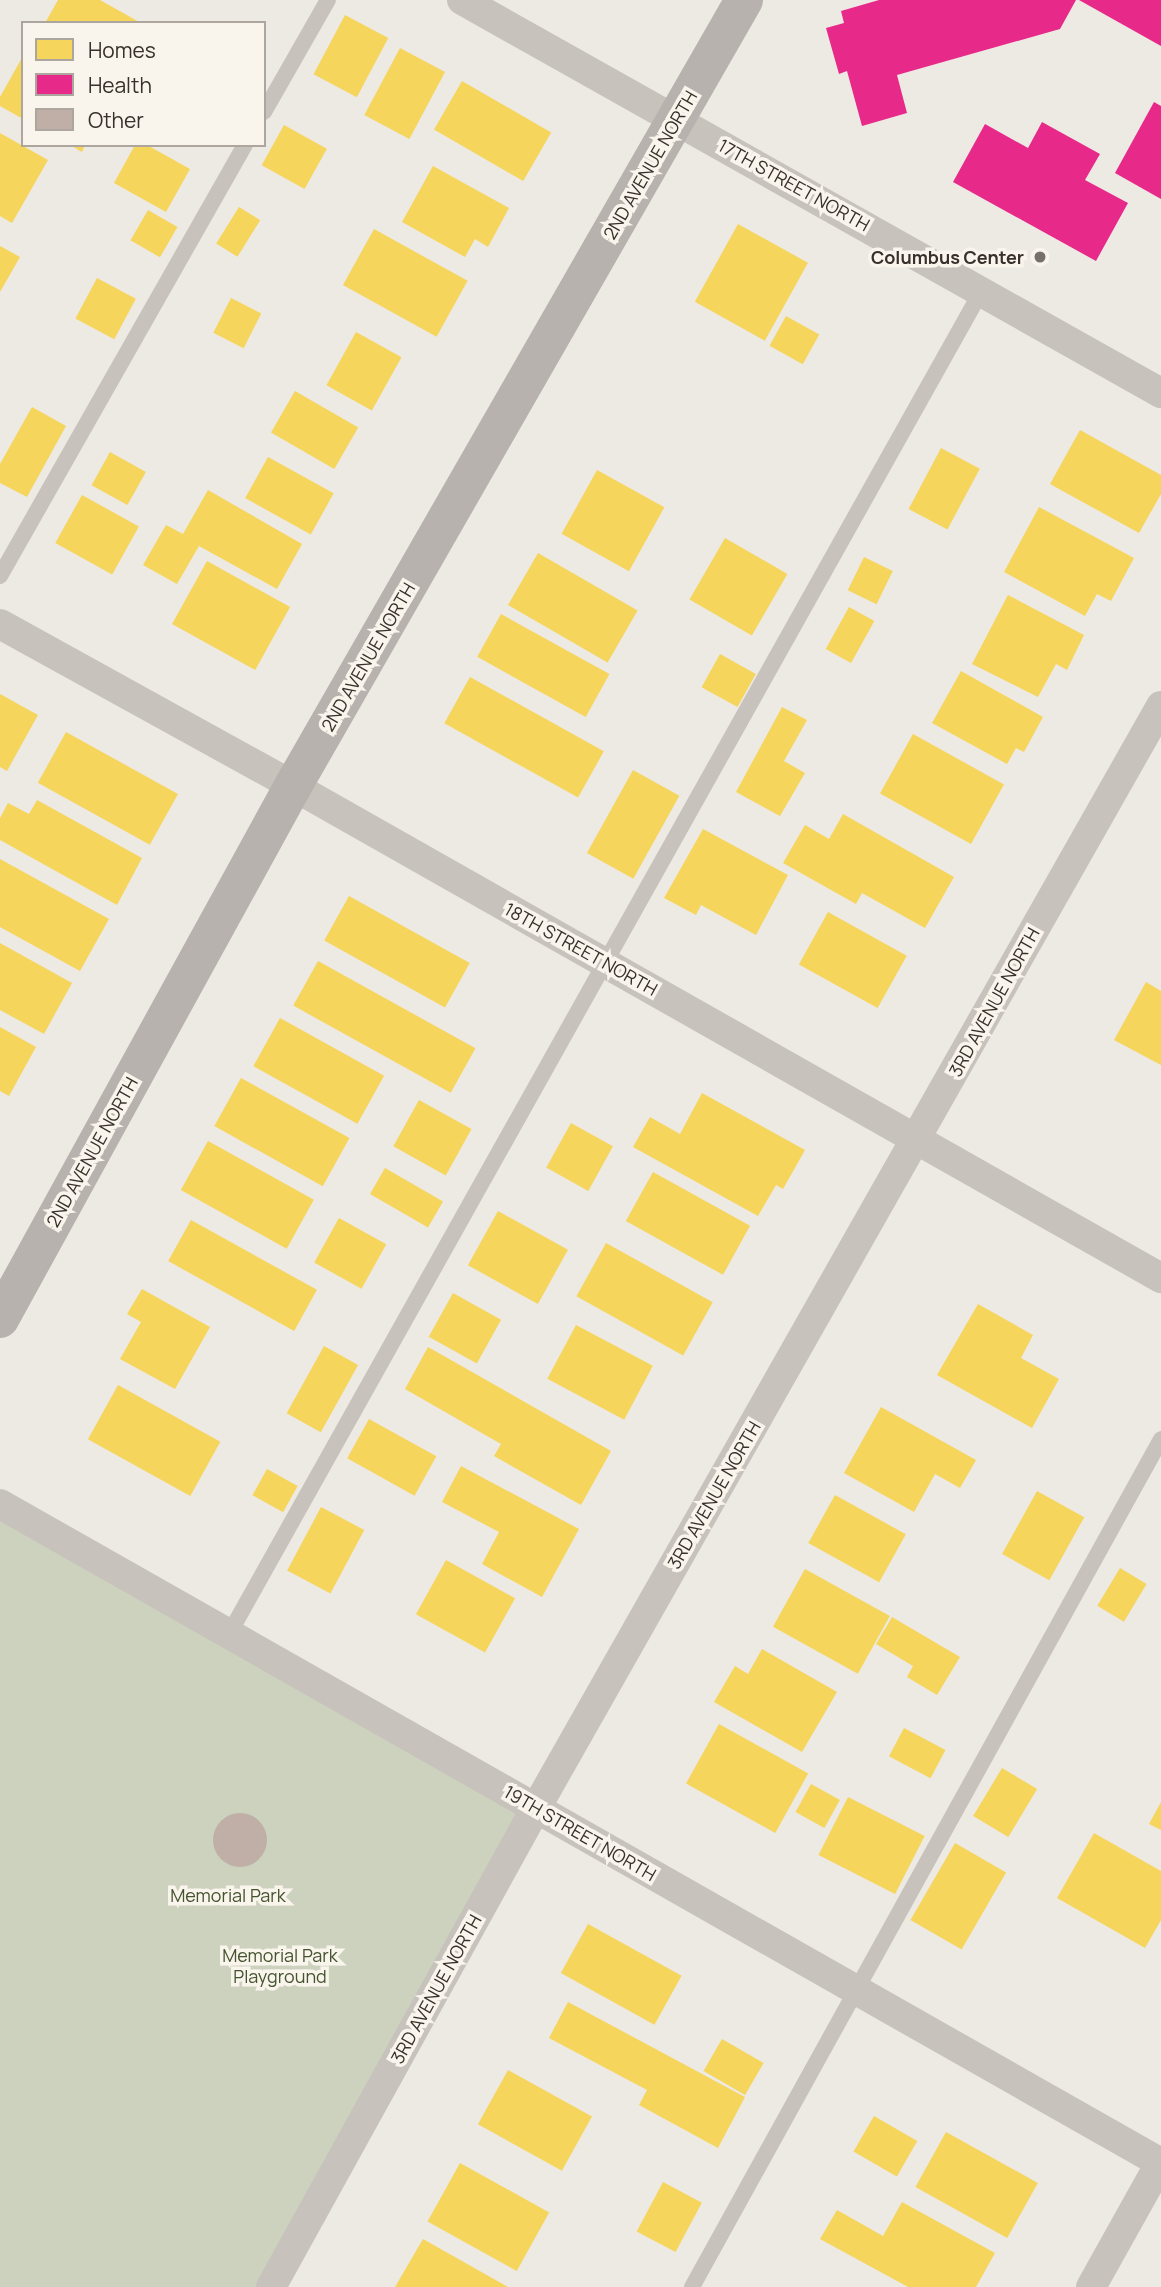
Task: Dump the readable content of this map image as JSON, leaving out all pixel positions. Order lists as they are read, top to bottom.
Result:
{
  "streets": {
    "main road": ["2ND AVENUE NORTH"],
    "street": [
      "17TH STREET NORTH",
      "18TH STREET NORTH",
      "3RD AVENUE NORTH",
      "19TH STREET NORTH"
    ]
  },
  "crossings": [
    ["2ND AVENUE NORTH", "17TH STREET NORTH"],
    ["2ND AVENUE NORTH", "18TH STREET NORTH"],
    ["18TH STREET NORTH", "3RD AVENUE NORTH"],
    ["3RD AVENUE NORTH", "19TH STREET NORTH"]
  ],
  "parks": ["Memorial Park", "Memorial Park Playground"],
  "places": ["Columbus Center"],
  "legend": ["Homes", "Health", "Other"]
}
